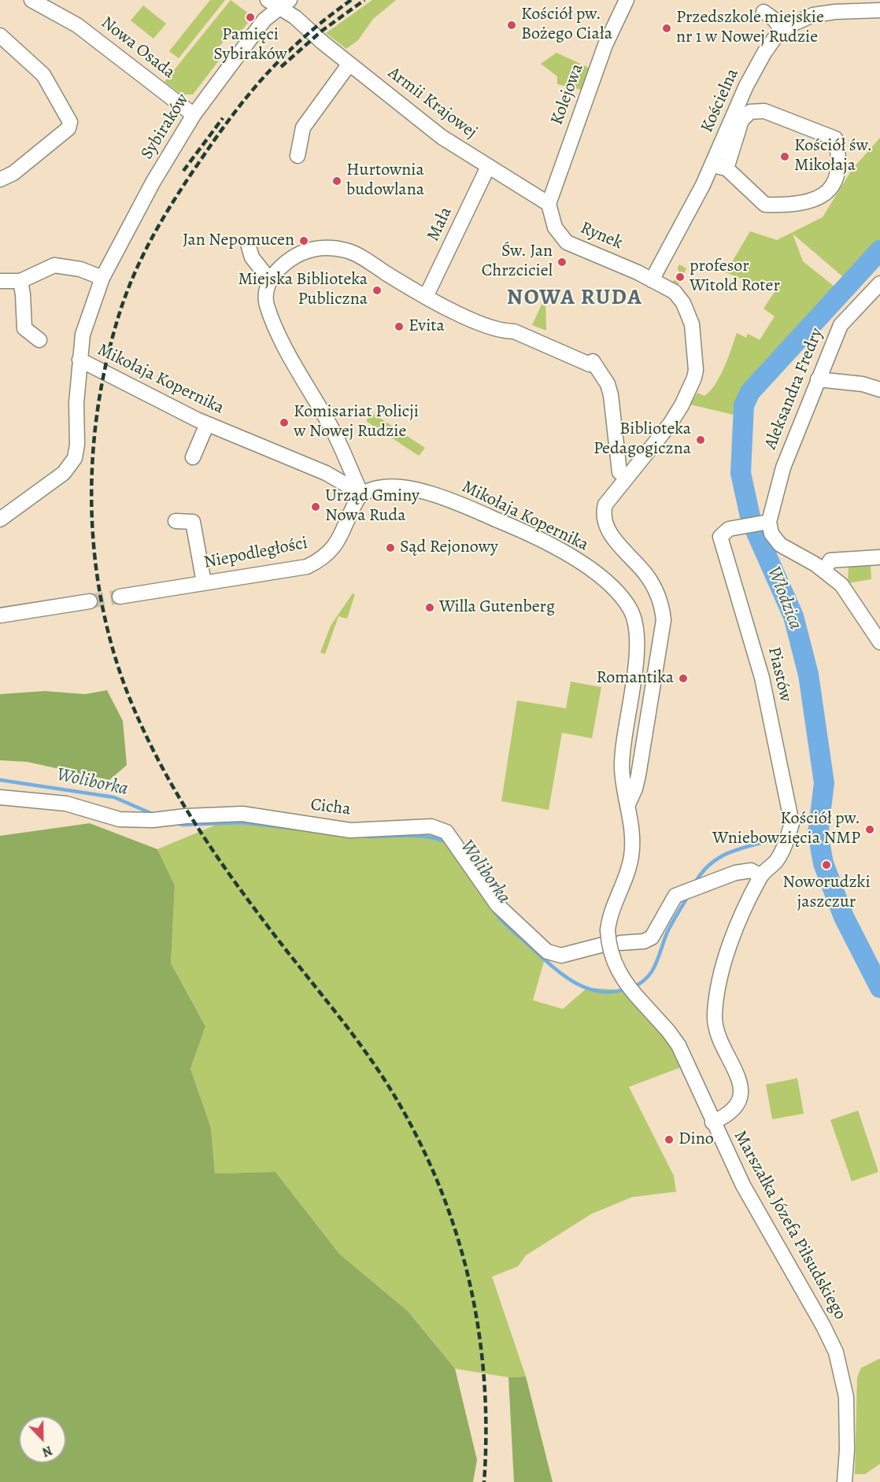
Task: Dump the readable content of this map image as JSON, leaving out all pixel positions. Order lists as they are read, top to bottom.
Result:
{
  "streets": {
    "street": [
      "Nowa Osada",
      "Kolejowa",
      "Kościelna",
      "Armii Krajowej",
      "Sybiraków",
      "Mała",
      "Rynek",
      "Mikołaja Kopernika",
      "Aleksandra Fredry",
      "Niepodległości",
      "Piastów",
      "Cicha",
      "Marszałka Józefa Piłsudskiego"
    ]
  },
  "crossings": [
    ["Nowa Osada", "Sybiraków"],
    ["Kolejowa", "Armii Krajowej"],
    ["Kolejowa", "Rynek"],
    ["Kościelna", "Rynek"],
    ["Armii Krajowej", "Sybiraków"],
    ["Armii Krajowej", "Mała"],
    ["Armii Krajowej", "Rynek"],
    ["Sybiraków", "Mikołaja Kopernika"],
    ["Mikołaja Kopernika", "Niepodległości"],
    ["Mikołaja Kopernika", "Marszałka Józefa Piłsudskiego"],
    ["Aleksandra Fredry", "Piastów"],
    ["Piastów", "Cicha"]
  ],
  "districts": ["NOWA RUDA"],
  "water": ["Włodzica", "Woliborka"],
  "places": [
    "Pamięci Sybiraków",
    "Kościół pw. Bożego Ciała",
    "Przedszkole miejskie nr 1 w Nowej Rudzie",
    "Kościół św. Mikołaja",
    "Hurtownia budowlana",
    "Jan Nepomucen",
    "Św. Jan Chrzciciel",
    "profesor Witold Roter",
    "Miejska Biblioteka Publiczna",
    "Evita",
    "Komisariat Policji w Nowej Rudzie",
    "Biblioteka Pedagogiczna",
    "Urząd Gminy Nowa Ruda",
    "Sąd Rejonowy",
    "Willa Gutenberg",
    "Romantika",
    "Kościół pw. Wniebowzięcia NMP",
    "Noworudzki jaszczur",
    "Dino"
  ],
  "north": "bottom"
}
